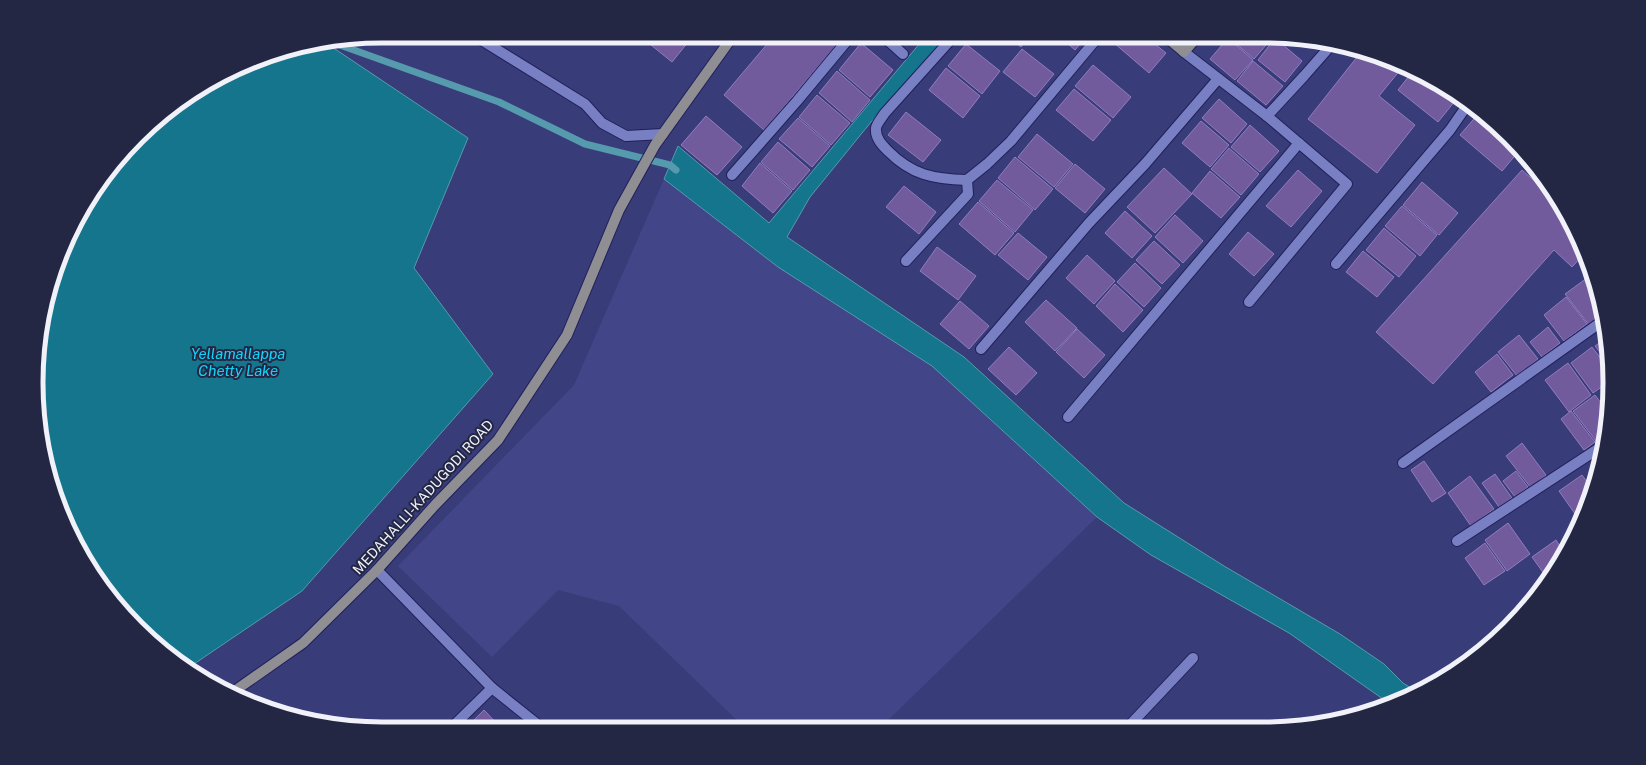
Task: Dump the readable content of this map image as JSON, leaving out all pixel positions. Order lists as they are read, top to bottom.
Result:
{
  "streets": {
    "street": ["MEDAHALLI-KADUGODI ROAD"]
  },
  "water": ["Yellamallappa Chetty Lake"]
}
